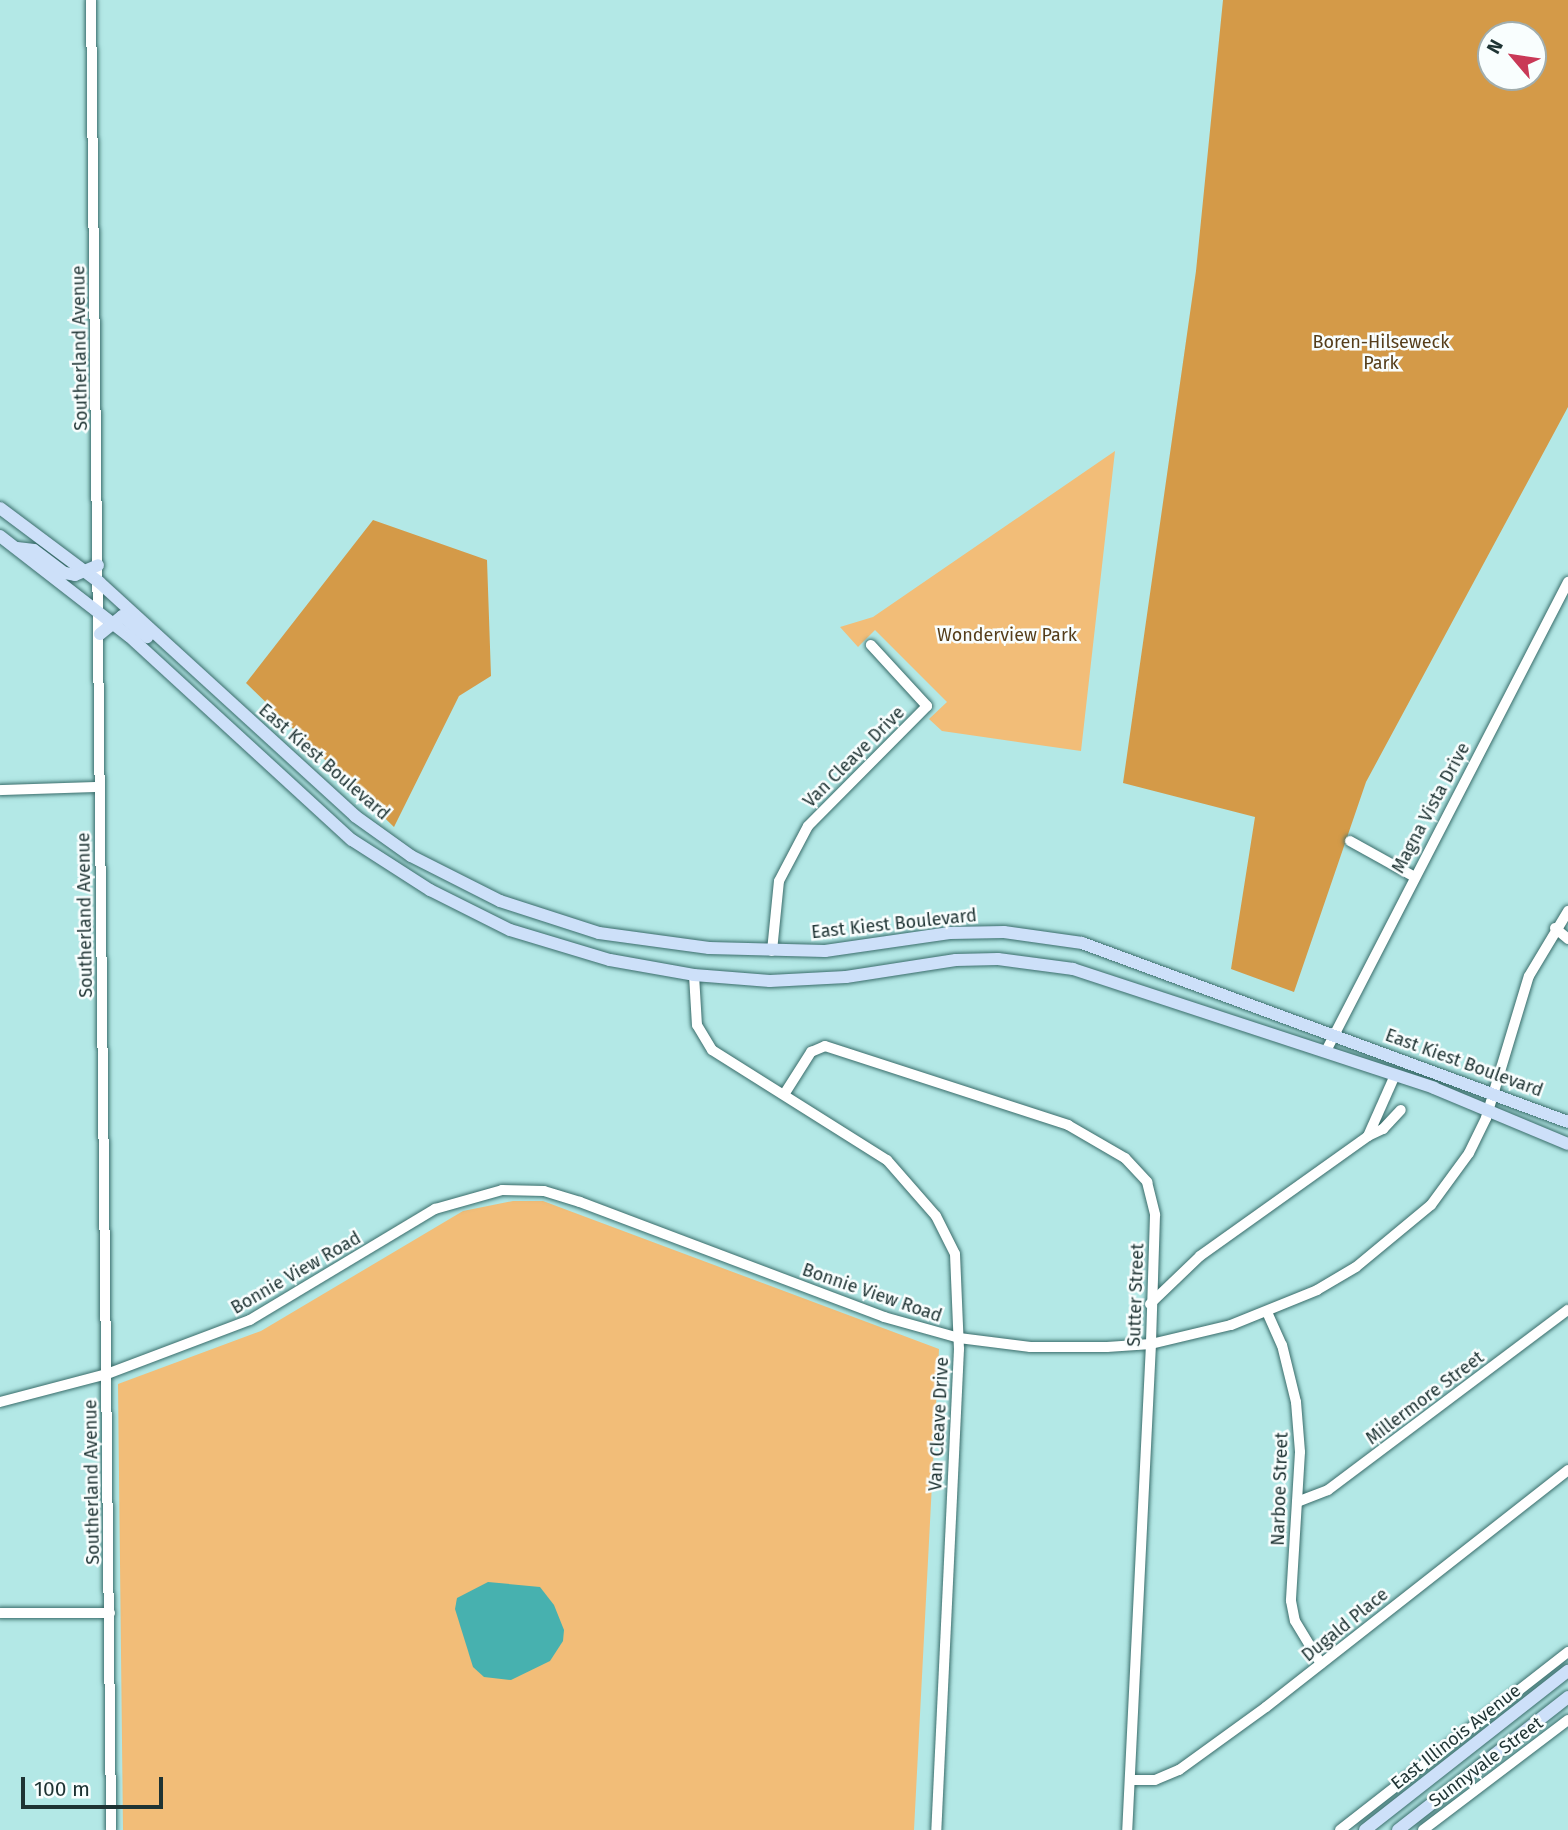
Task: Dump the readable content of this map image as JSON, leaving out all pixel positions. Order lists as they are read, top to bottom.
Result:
{
  "streets": {
    "main road": ["East Kiest Boulevard", "East Illinois Avenue"],
    "street": [
      "Southerland Avenue",
      "Van Cleave Drive",
      "Magna Vista Drive",
      "Bonnie View Road",
      "Sutter Street",
      "Millermore Street",
      "Narboe Street",
      "Dugald Place",
      "Sunnyvale Street"
    ]
  },
  "crossings": [
    ["Southerland Avenue", "East Kiest Boulevard"],
    ["Southerland Avenue", "Bonnie View Road"],
    ["Van Cleave Drive", "East Kiest Boulevard"],
    ["Van Cleave Drive", "Bonnie View Road"],
    ["Van Cleave Drive", "Sutter Street"],
    ["East Kiest Boulevard", "Magna Vista Drive"],
    ["East Kiest Boulevard", "Bonnie View Road"],
    ["Bonnie View Road", "Sutter Street"],
    ["Bonnie View Road", "Narboe Street"],
    ["Sutter Street", "Dugald Place"],
    ["Millermore Street", "Narboe Street"],
    ["Narboe Street", "Dugald Place"]
  ],
  "parks": ["Boren-Hilseweck Park", "Wonderview Park"],
  "scale_bar": "100 m",
  "north": "top left"
}
